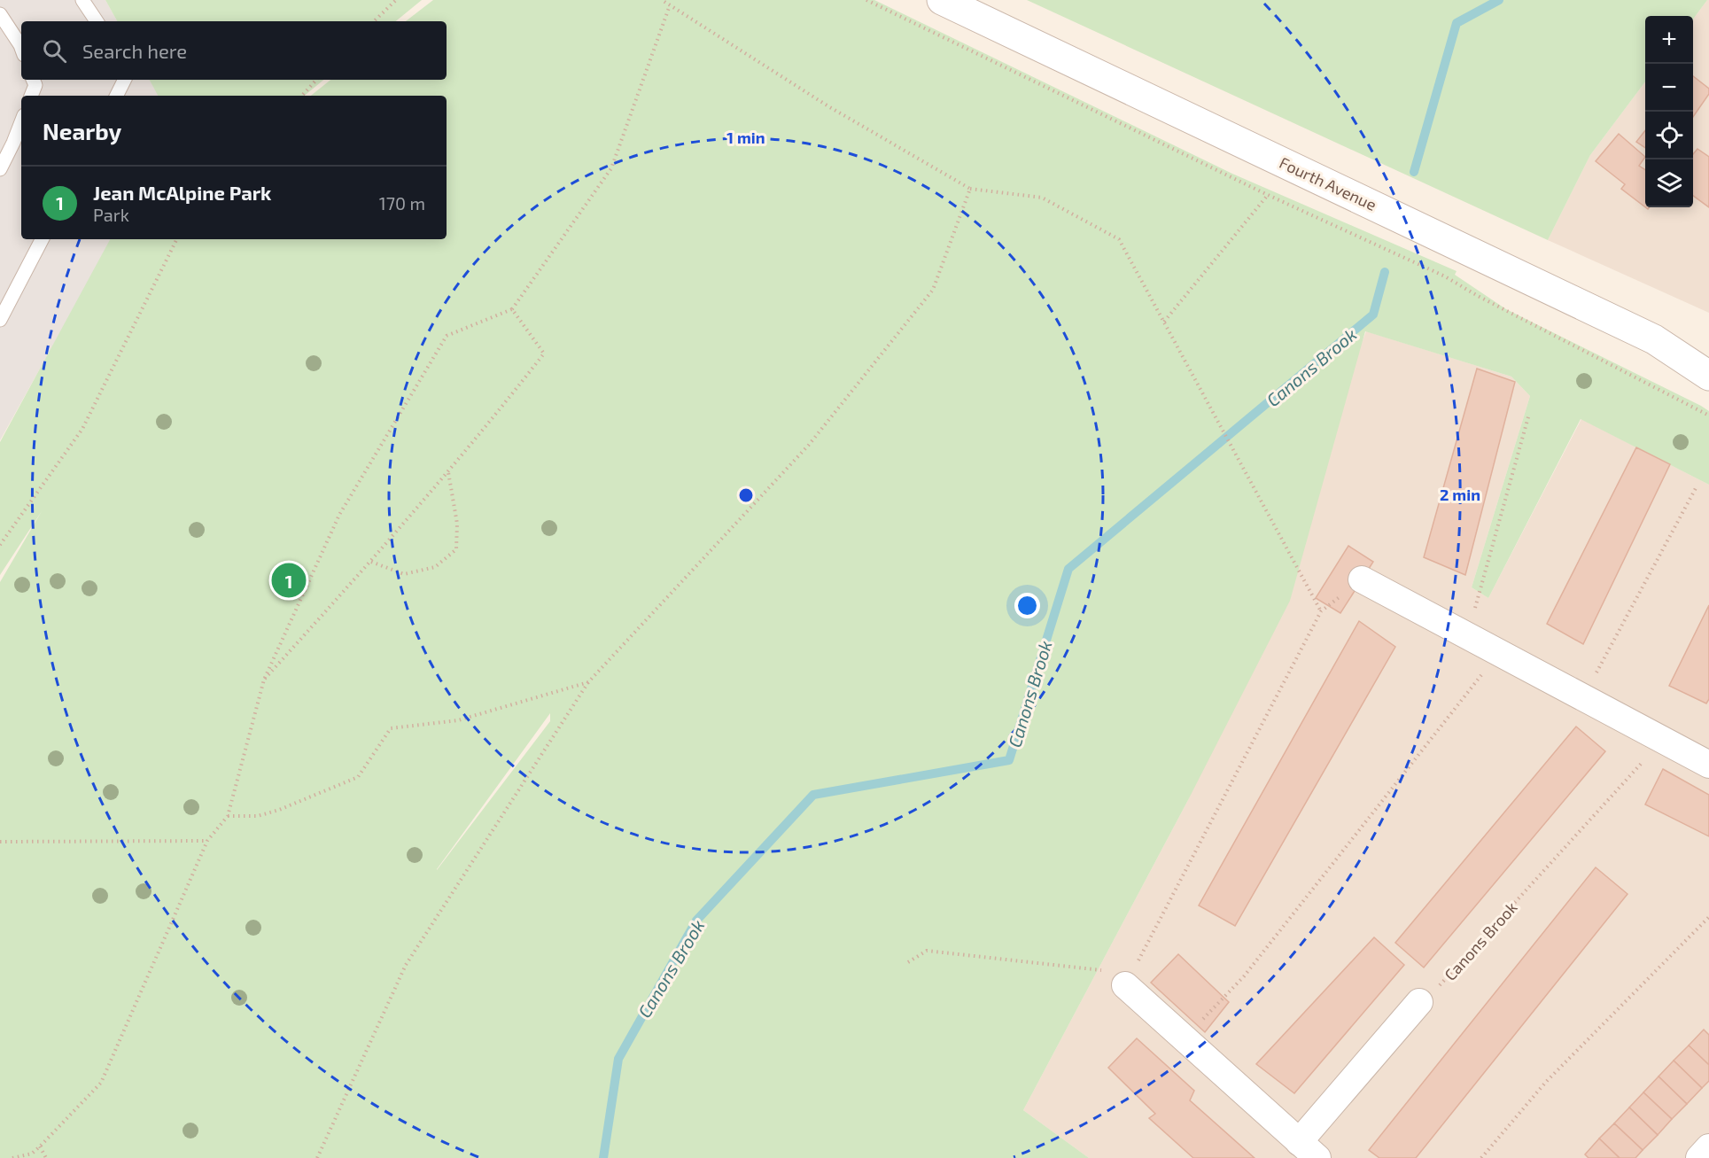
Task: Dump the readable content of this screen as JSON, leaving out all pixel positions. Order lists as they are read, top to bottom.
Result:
{
  "streets": {
    "street": ["Fourth Avenue"],
    "path": ["Canons Brook"]
  },
  "water": ["Canons Brook"],
  "page": {
    "map_buttons": ["+", "−"],
    "search": "Search here",
    "heading": "Nearby",
    "list": [
      {
        "mark": "1",
        "name": "Jean McAlpine Park",
        "note": "Park",
        "value": "170 m"
      }
    ],
    "pins": "1"
  },
  "rings": ["1 min", "2 min"]
}
